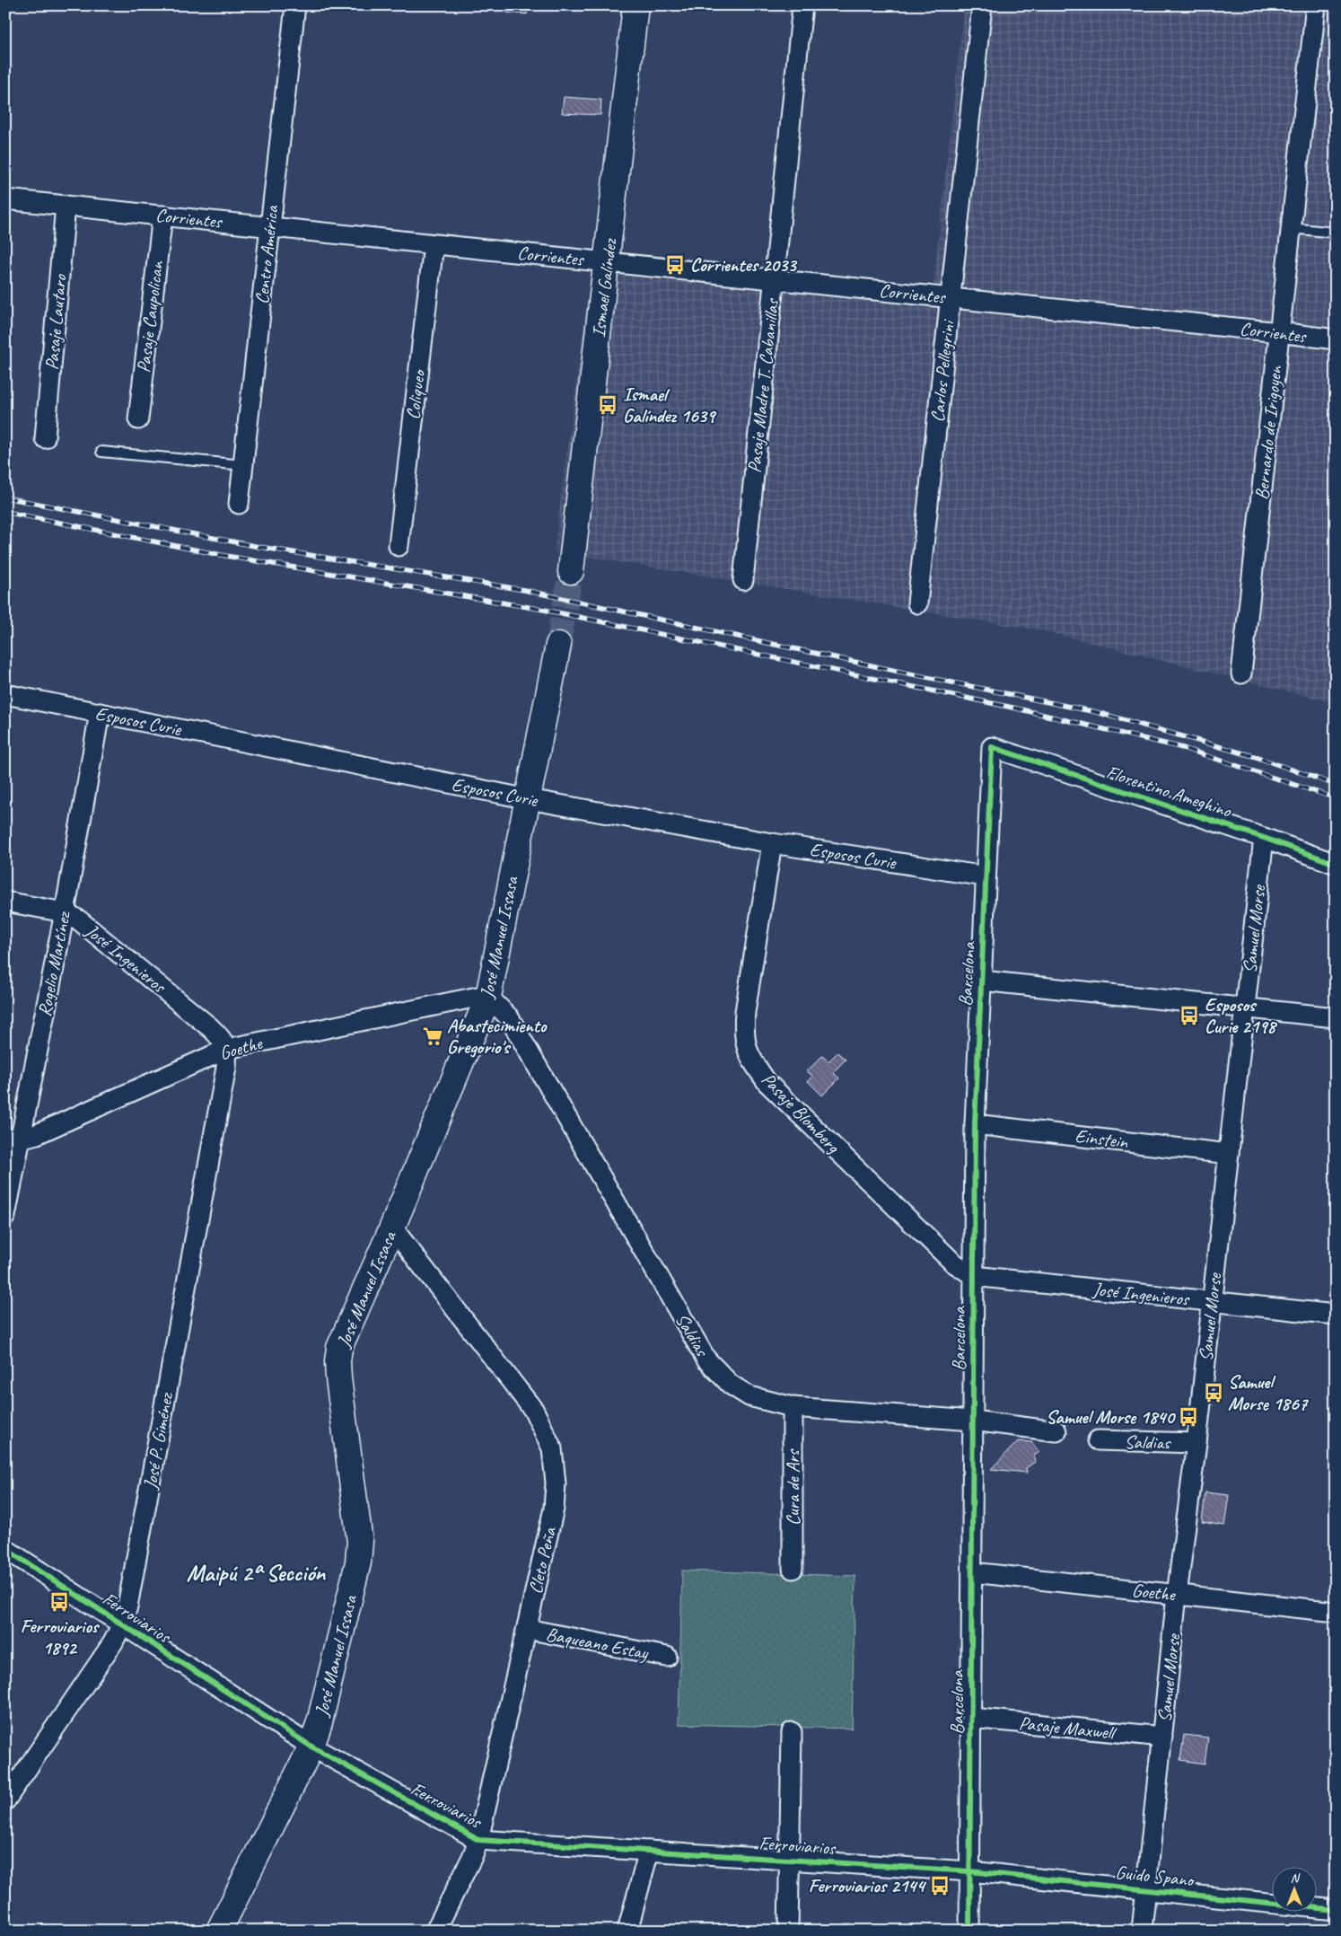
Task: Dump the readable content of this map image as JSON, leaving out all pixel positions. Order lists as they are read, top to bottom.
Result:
{
  "streets": {
    "main road": ["Ismael Galíndez", "José Manuel Issasa"],
    "street": [
      "Corrientes",
      "Centro América",
      "Pasaje Caupolican",
      "Pasaje Lautaro",
      "Carlos Pellegrini",
      "Pasaje Madre T. Cabanillas",
      "Coliqueo",
      "Bernardo de Irigoyen",
      "Esposos Curie",
      "Florentino Ameghino",
      "Samuel Morse",
      "José Ingenieros",
      "Rogelio Martínez",
      "Barcelona",
      "Goethe",
      "Pasaje Blomberg",
      "Einstein",
      "Saldias",
      "José P. Giménez",
      "Cura de Ars",
      "Cleto Peña",
      "Ferroviarios",
      "Baqueano Estay",
      "Pasaje Maxwell",
      "Guido Spano"
    ]
  },
  "crossings": [
    ["Corrientes", "Centro América"],
    ["Corrientes", "Ismael Galíndez"],
    ["Corrientes", "Pasaje Caupolican"],
    ["Corrientes", "Pasaje Lautaro"],
    ["Corrientes", "Carlos Pellegrini"],
    ["Corrientes", "Pasaje Madre T. Cabanillas"],
    ["Corrientes", "Coliqueo"],
    ["Corrientes", "Bernardo de Irigoyen"],
    ["Esposos Curie", "José Manuel Issasa"],
    ["Esposos Curie", "Rogelio Martínez"],
    ["Esposos Curie", "Barcelona"],
    ["Esposos Curie", "Pasaje Blomberg"],
    ["Florentino Ameghino", "Samuel Morse"],
    ["Florentino Ameghino", "Barcelona"],
    ["Samuel Morse", "José Ingenieros"],
    ["Samuel Morse", "Goethe"],
    ["Samuel Morse", "Einstein"],
    ["Samuel Morse", "Saldias"],
    ["Samuel Morse", "Pasaje Maxwell"],
    ["Samuel Morse", "Guido Spano"],
    ["José Manuel Issasa", "Goethe"],
    ["José Manuel Issasa", "Saldias"],
    ["José Manuel Issasa", "Cleto Peña"],
    ["José Manuel Issasa", "Ferroviarios"],
    ["José Ingenieros", "Rogelio Martínez"],
    ["José Ingenieros", "Barcelona"],
    ["José Ingenieros", "Goethe"],
    ["José Ingenieros", "Pasaje Blomberg"],
    ["José Ingenieros", "José P. Giménez"],
    ["Rogelio Martínez", "Goethe"],
    ["Barcelona", "Goethe"],
    ["Barcelona", "Pasaje Blomberg"],
    ["Barcelona", "Einstein"],
    ["Barcelona", "Saldias"],
    ["Barcelona", "Ferroviarios"],
    ["Barcelona", "Pasaje Maxwell"],
    ["Barcelona", "Guido Spano"],
    ["Goethe", "Saldias"],
    ["Goethe", "José P. Giménez"],
    ["Saldias", "Cura de Ars"],
    ["José P. Giménez", "Ferroviarios"],
    ["Cleto Peña", "Ferroviarios"],
    ["Cleto Peña", "Baqueano Estay"],
    ["Ferroviarios", "Guido Spano"]
  ],
  "districts": ["Maipú 2ª Sección"],
  "places": {
    "bus stop": [
      "Corrientes 2033",
      "Ismael Galíndez 1639",
      "Esposos Curie 2198",
      "Samuel Morse 1867",
      "Samuel Morse 1840",
      "Ferroviarios 1892",
      "Ferroviarios 2144"
    ],
    "supermarket": ["Abastecimiento Gregorio's"]
  },
  "north": "top"
}
